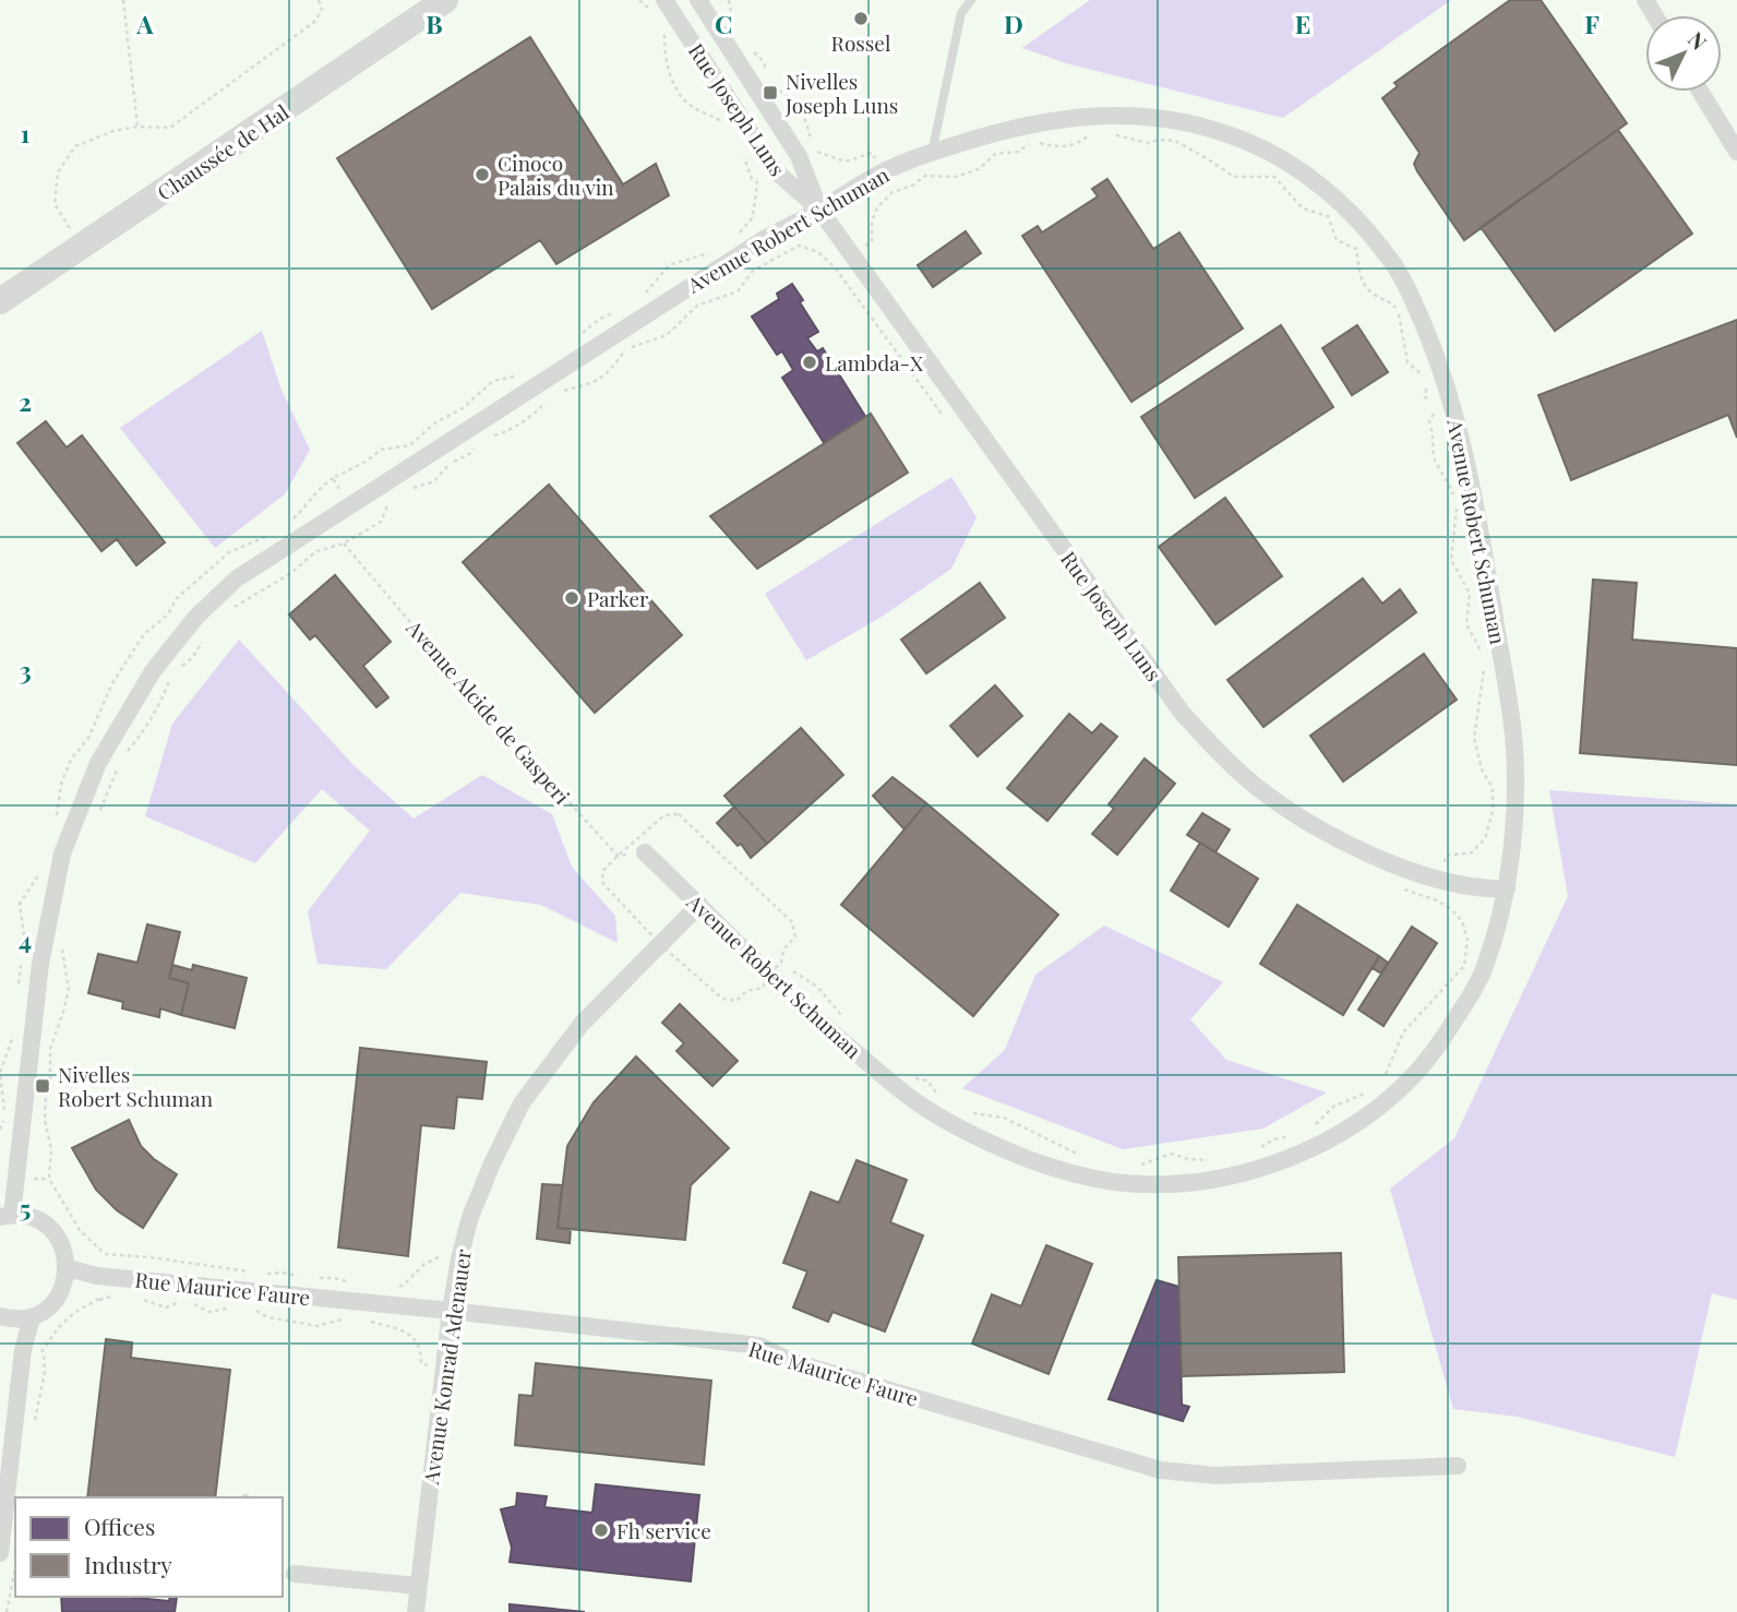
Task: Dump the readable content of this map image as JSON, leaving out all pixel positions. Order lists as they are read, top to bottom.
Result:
{
  "streets": {
    "main road": ["Chaussée de Hal"],
    "street": [
      "Rue Joseph Luns",
      "Avenue Robert Schuman",
      "Rue Maurice Faure",
      "Avenue Konrad Adenauer"
    ],
    "path": ["Avenue Alcide de Gasperi"]
  },
  "crossings": [
    ["Rue Joseph Luns", "Avenue Robert Schuman"],
    ["Avenue Robert Schuman", "Avenue Alcide de Gasperi"],
    ["Avenue Robert Schuman", "Rue Maurice Faure"],
    ["Avenue Robert Schuman", "Avenue Konrad Adenauer"],
    ["Rue Maurice Faure", "Avenue Konrad Adenauer"]
  ],
  "places": {
    "other": [
      "Rossel",
      "Cinoco Palais du vin",
      "Lambda-X",
      "Parker",
      "Fh service"
    ],
    "transit": ["Nivelles Joseph Luns", "Nivelles Robert Schuman"]
  },
  "legend": ["Offices", "Industry"],
  "north": "top right",
  "grid": {
    "columns": [
      "A",
      "B",
      "C",
      "D",
      "E",
      "F"
    ],
    "rows": [
      "1",
      "2",
      "3",
      "4",
      "5"
    ]
  }
}
